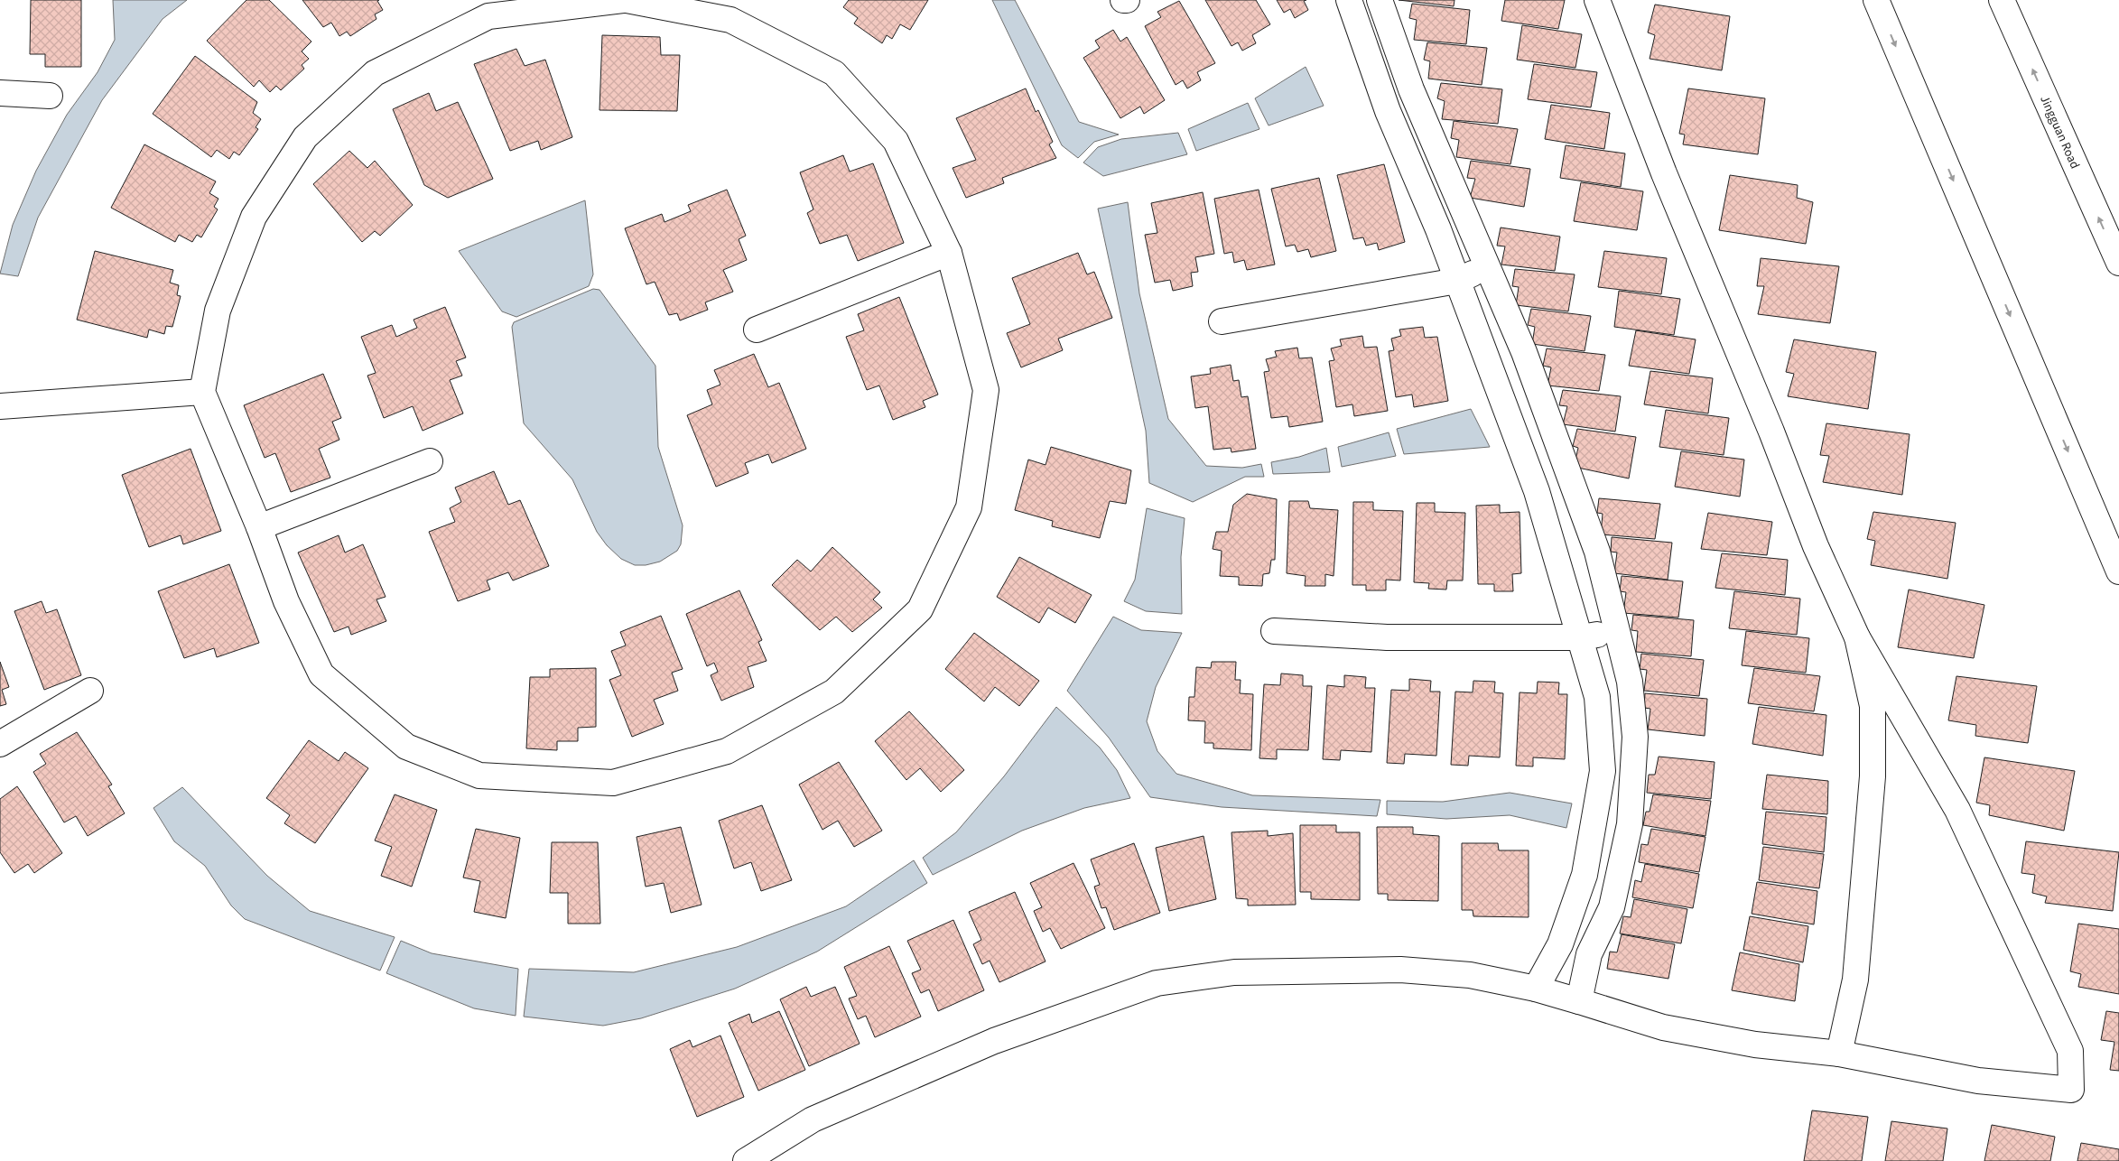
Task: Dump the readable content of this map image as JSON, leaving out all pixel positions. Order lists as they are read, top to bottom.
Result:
{
  "streets": {
    "street": ["Jingguan Road"]
  }
}
